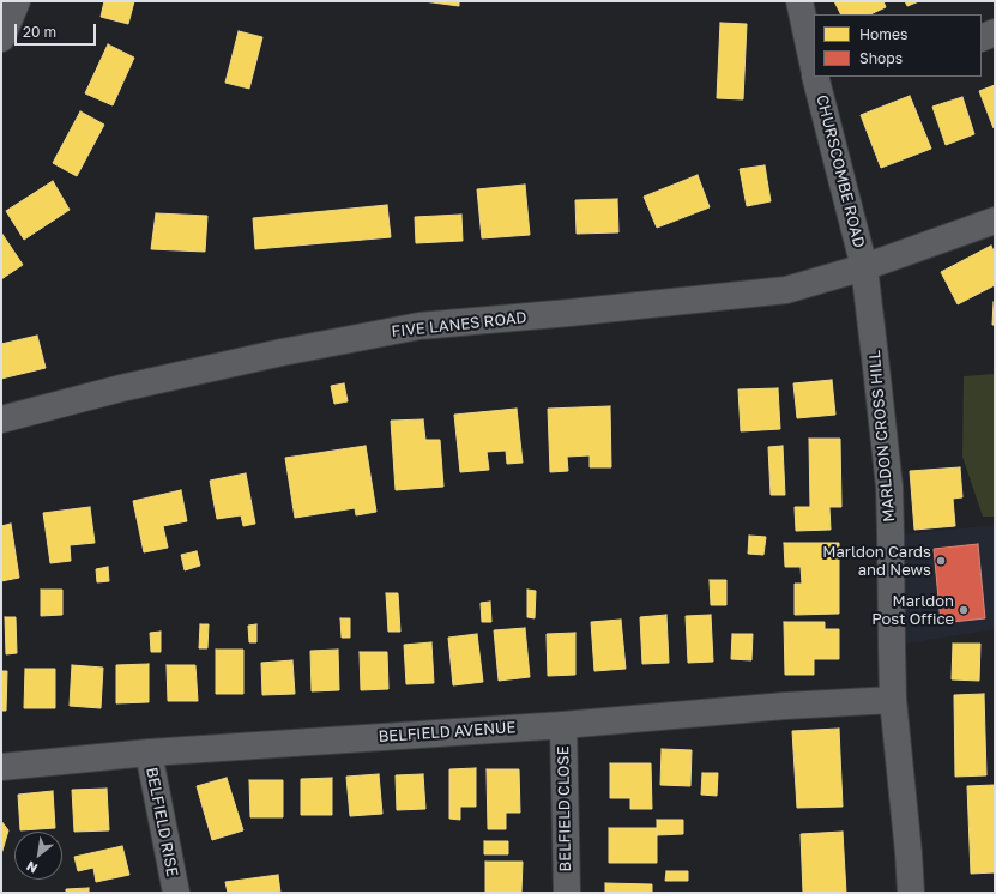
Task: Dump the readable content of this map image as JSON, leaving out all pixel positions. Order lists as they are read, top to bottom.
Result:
{
  "streets": {
    "street": [
      "CHURSCOMBE ROAD",
      "FIVE LANES ROAD",
      "MARLDON CROSS HILL",
      "BELFIELD AVENUE",
      "BELFIELD CLOSE",
      "BELFIELD RISE"
    ]
  },
  "crossings": [
    ["CHURSCOMBE ROAD", "FIVE LANES ROAD"],
    ["CHURSCOMBE ROAD", "MARLDON CROSS HILL"],
    ["FIVE LANES ROAD", "MARLDON CROSS HILL"],
    ["MARLDON CROSS HILL", "BELFIELD AVENUE"],
    ["BELFIELD AVENUE", "BELFIELD CLOSE"],
    ["BELFIELD AVENUE", "BELFIELD RISE"]
  ],
  "places": ["Marldon Cards and News", "Marldon Post Office"],
  "legend": ["Homes", "Shops"],
  "scale_bar": "20 m",
  "north": "bottom left"
}
